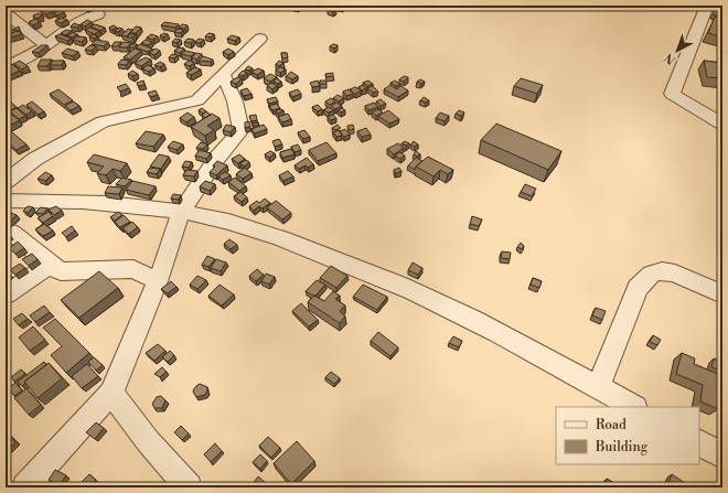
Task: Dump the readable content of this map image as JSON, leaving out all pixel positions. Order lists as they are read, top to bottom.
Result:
{
  "legend": ["Road", "Building"],
  "north": "bottom left"
}
